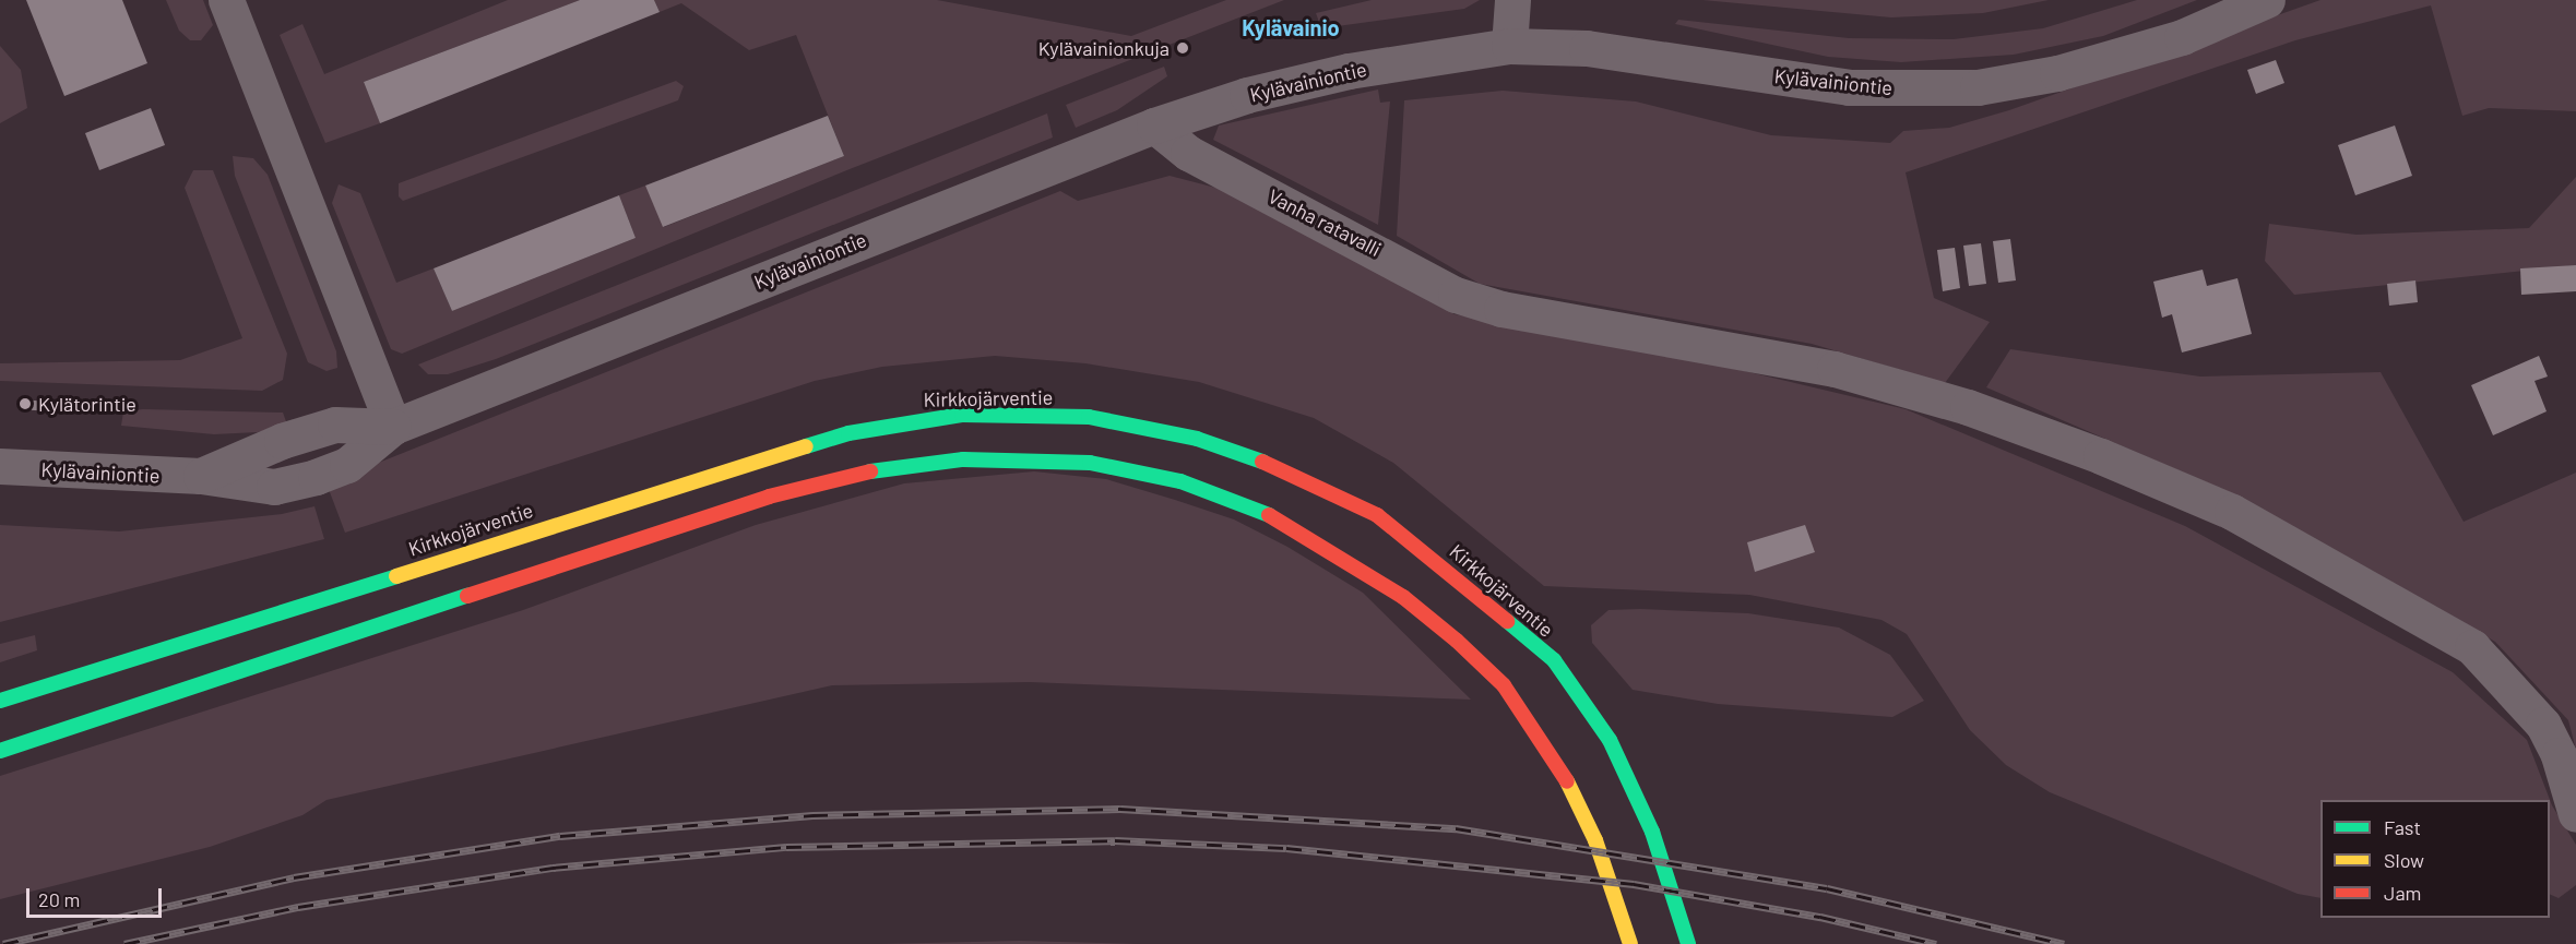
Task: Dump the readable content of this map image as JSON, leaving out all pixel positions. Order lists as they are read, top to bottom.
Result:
{
  "streets": {
    "main road": ["Kirkkojärventie"],
    "street": ["Kylävainiontie", "Vanha ratavalli"]
  },
  "crossings": [
    ["Kylävainiontie", "Vanha ratavalli"]
  ],
  "districts": ["Kylävainio"],
  "places": ["Kylävainionkuja", "Kylätorintie"],
  "legend": ["Fast", "Slow", "Jam"],
  "scale_bar": "20 m"
}
